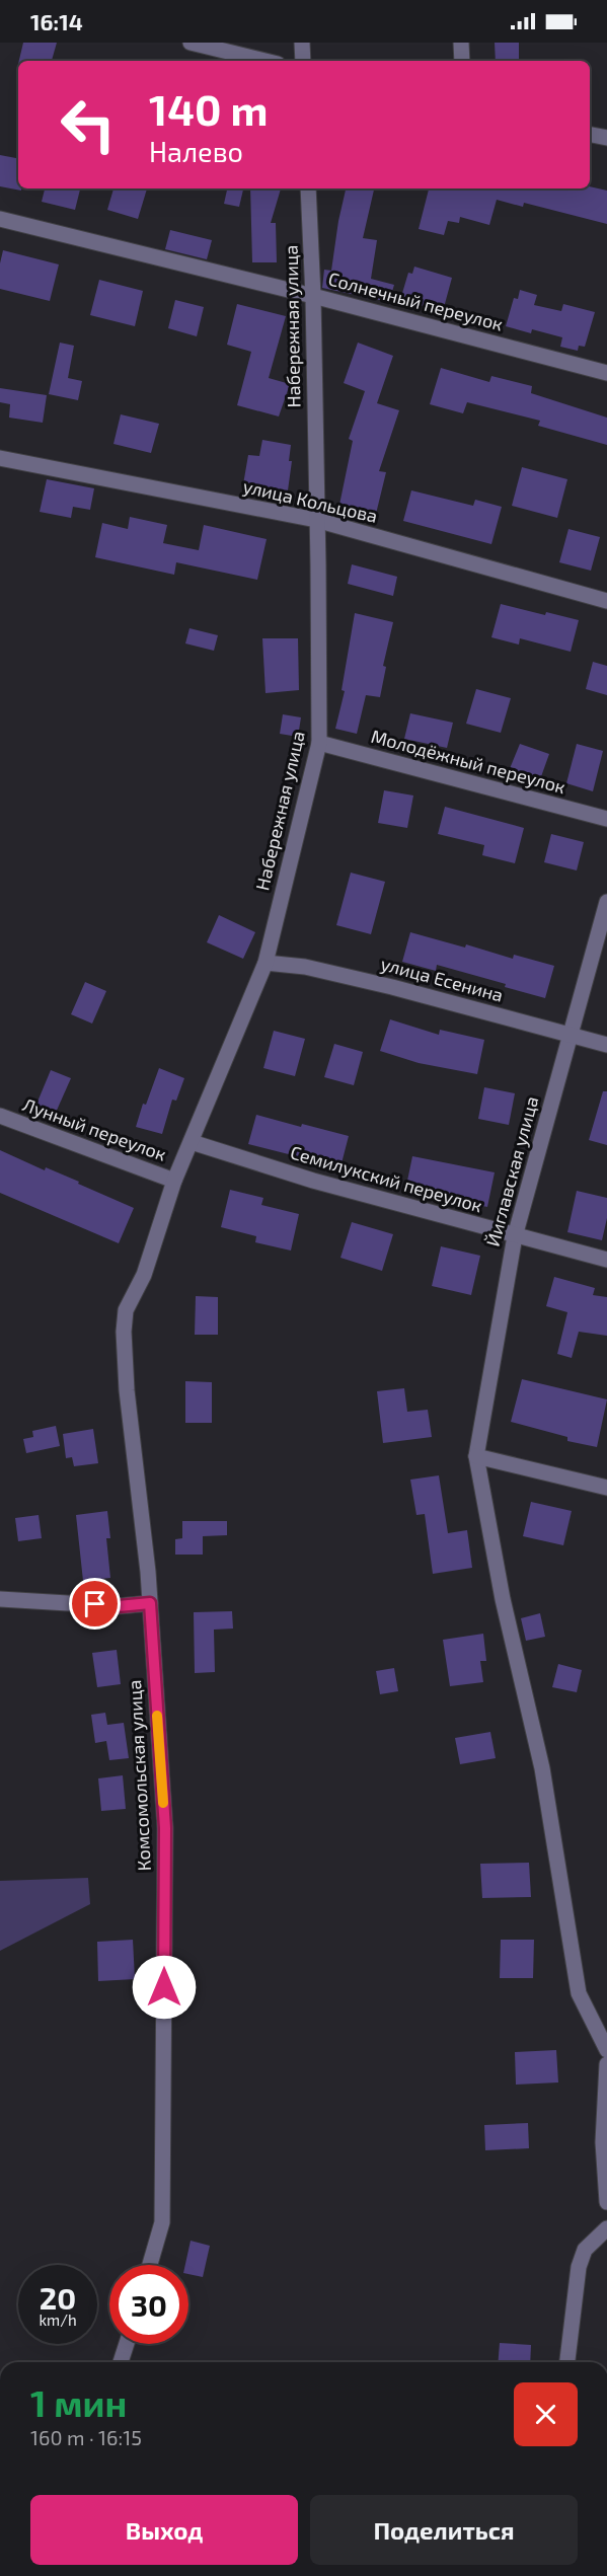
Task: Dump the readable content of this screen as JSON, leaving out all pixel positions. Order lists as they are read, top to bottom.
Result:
{
  "streets": {
    "street": [
      "Солнечный переулок",
      "Набережная улица",
      "улица Кольцова",
      "Молодёжный переулок",
      "улица Есенина",
      "Лунный переулок",
      "Йиглавская улица",
      "Семилукский переулок",
      "Комсомольская улица"
    ]
  },
  "crossings": [
    ["Солнечный переулок", "Набережная улица"],
    ["Набережная улица", "улица Кольцова"],
    ["Набережная улица", "Молодёжный переулок"],
    ["Набережная улица", "улица Есенина"],
    ["Набережная улица", "Лунный переулок"],
    ["Набережная улица", "Семилукский переулок"],
    ["Набережная улица", "Комсомольская улица"],
    ["улица Есенина", "Йиглавская улица"],
    ["Йиглавская улица", "Семилукский переулок"]
  ],
  "page": {
    "status": "16:14",
    "turn": ["140 m", "Налево"],
    "speed": "20 km/h",
    "limit": "30",
    "heading": ["1 мин", "160 m · 16:15"],
    "buttons": ["Выход", "Поделиться"]
  }
}
